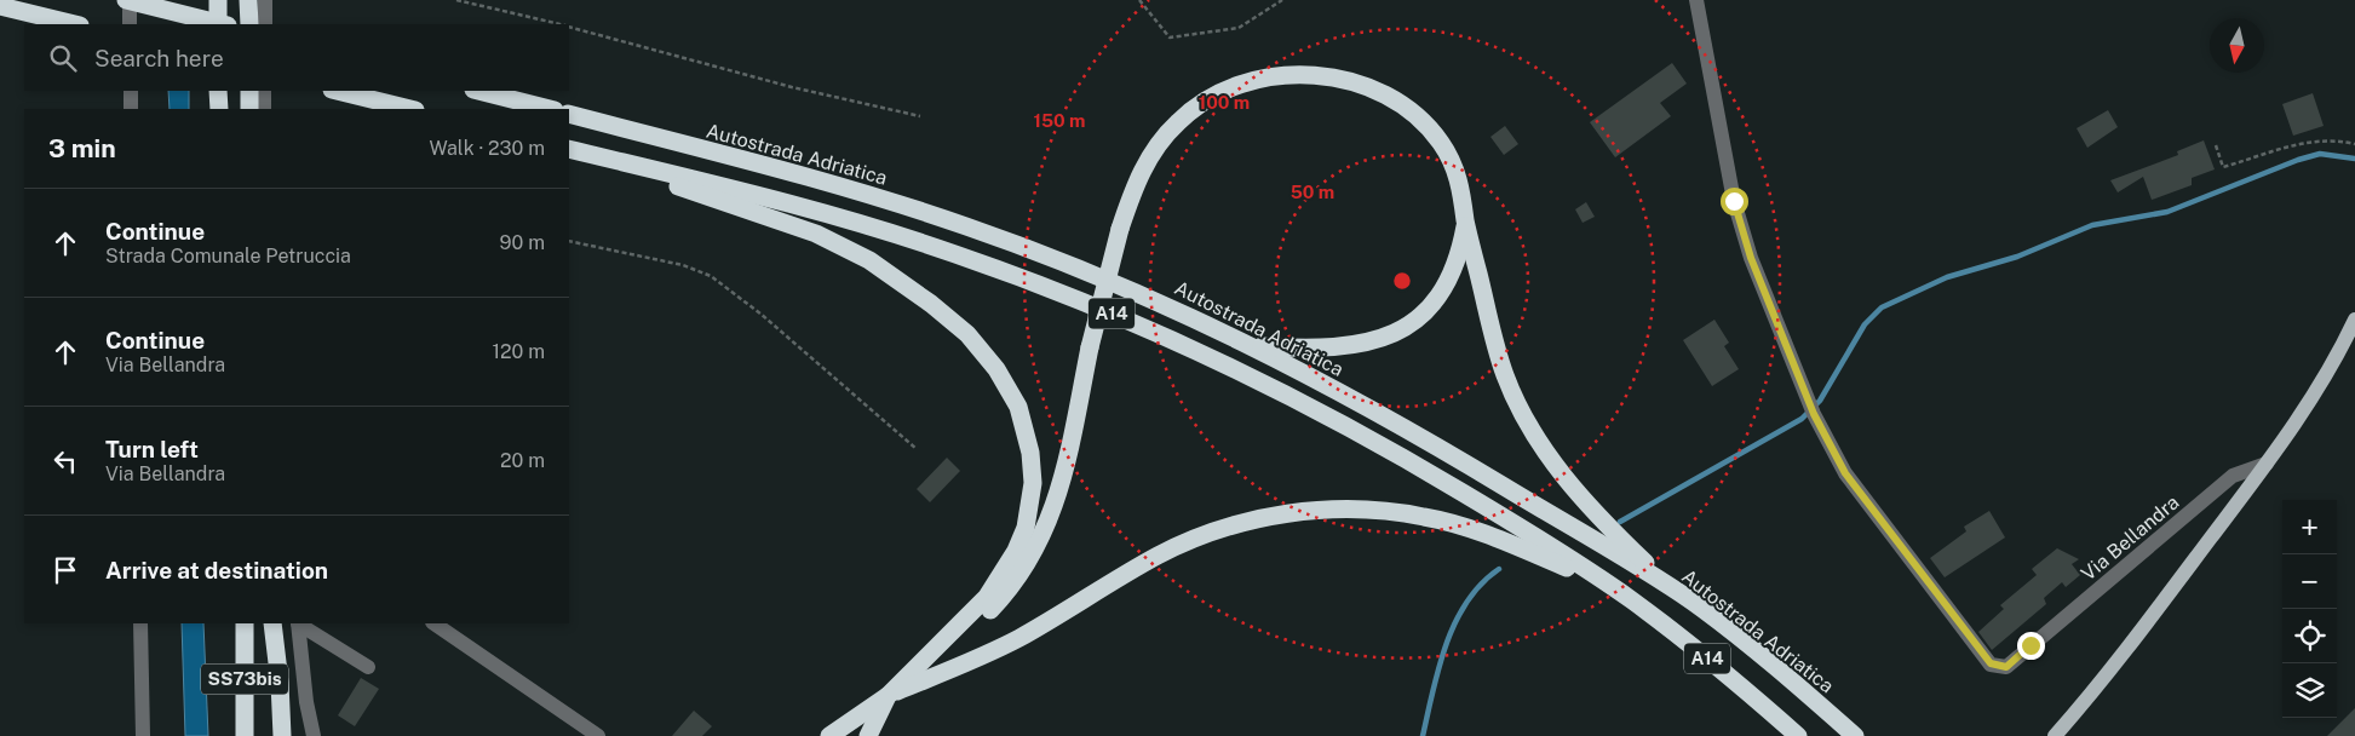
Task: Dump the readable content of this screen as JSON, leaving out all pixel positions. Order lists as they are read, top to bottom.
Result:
{
  "streets": {
    "highway": ["Autostrada Adriatica", "A14", "SS73bis"],
    "street": ["Via Bellandra"]
  },
  "crossings": [
    ["Autostrada Adriatica", "A14"]
  ],
  "north": "bottom",
  "page": {
    "search": "Search here",
    "heading": ["3 min", "Walk · 230 m"],
    "list": [
      ["Continue", "Strada Comunale Petruccia", "90 m"],
      ["Continue", "Via Bellandra", "120 m"],
      ["Turn left", "Via Bellandra", "20 m"],
      "Arrive at destination"
    ],
    "map_buttons": ["+", "−"]
  },
  "rings": ["100 m", "150 m", "50 m"]
}
